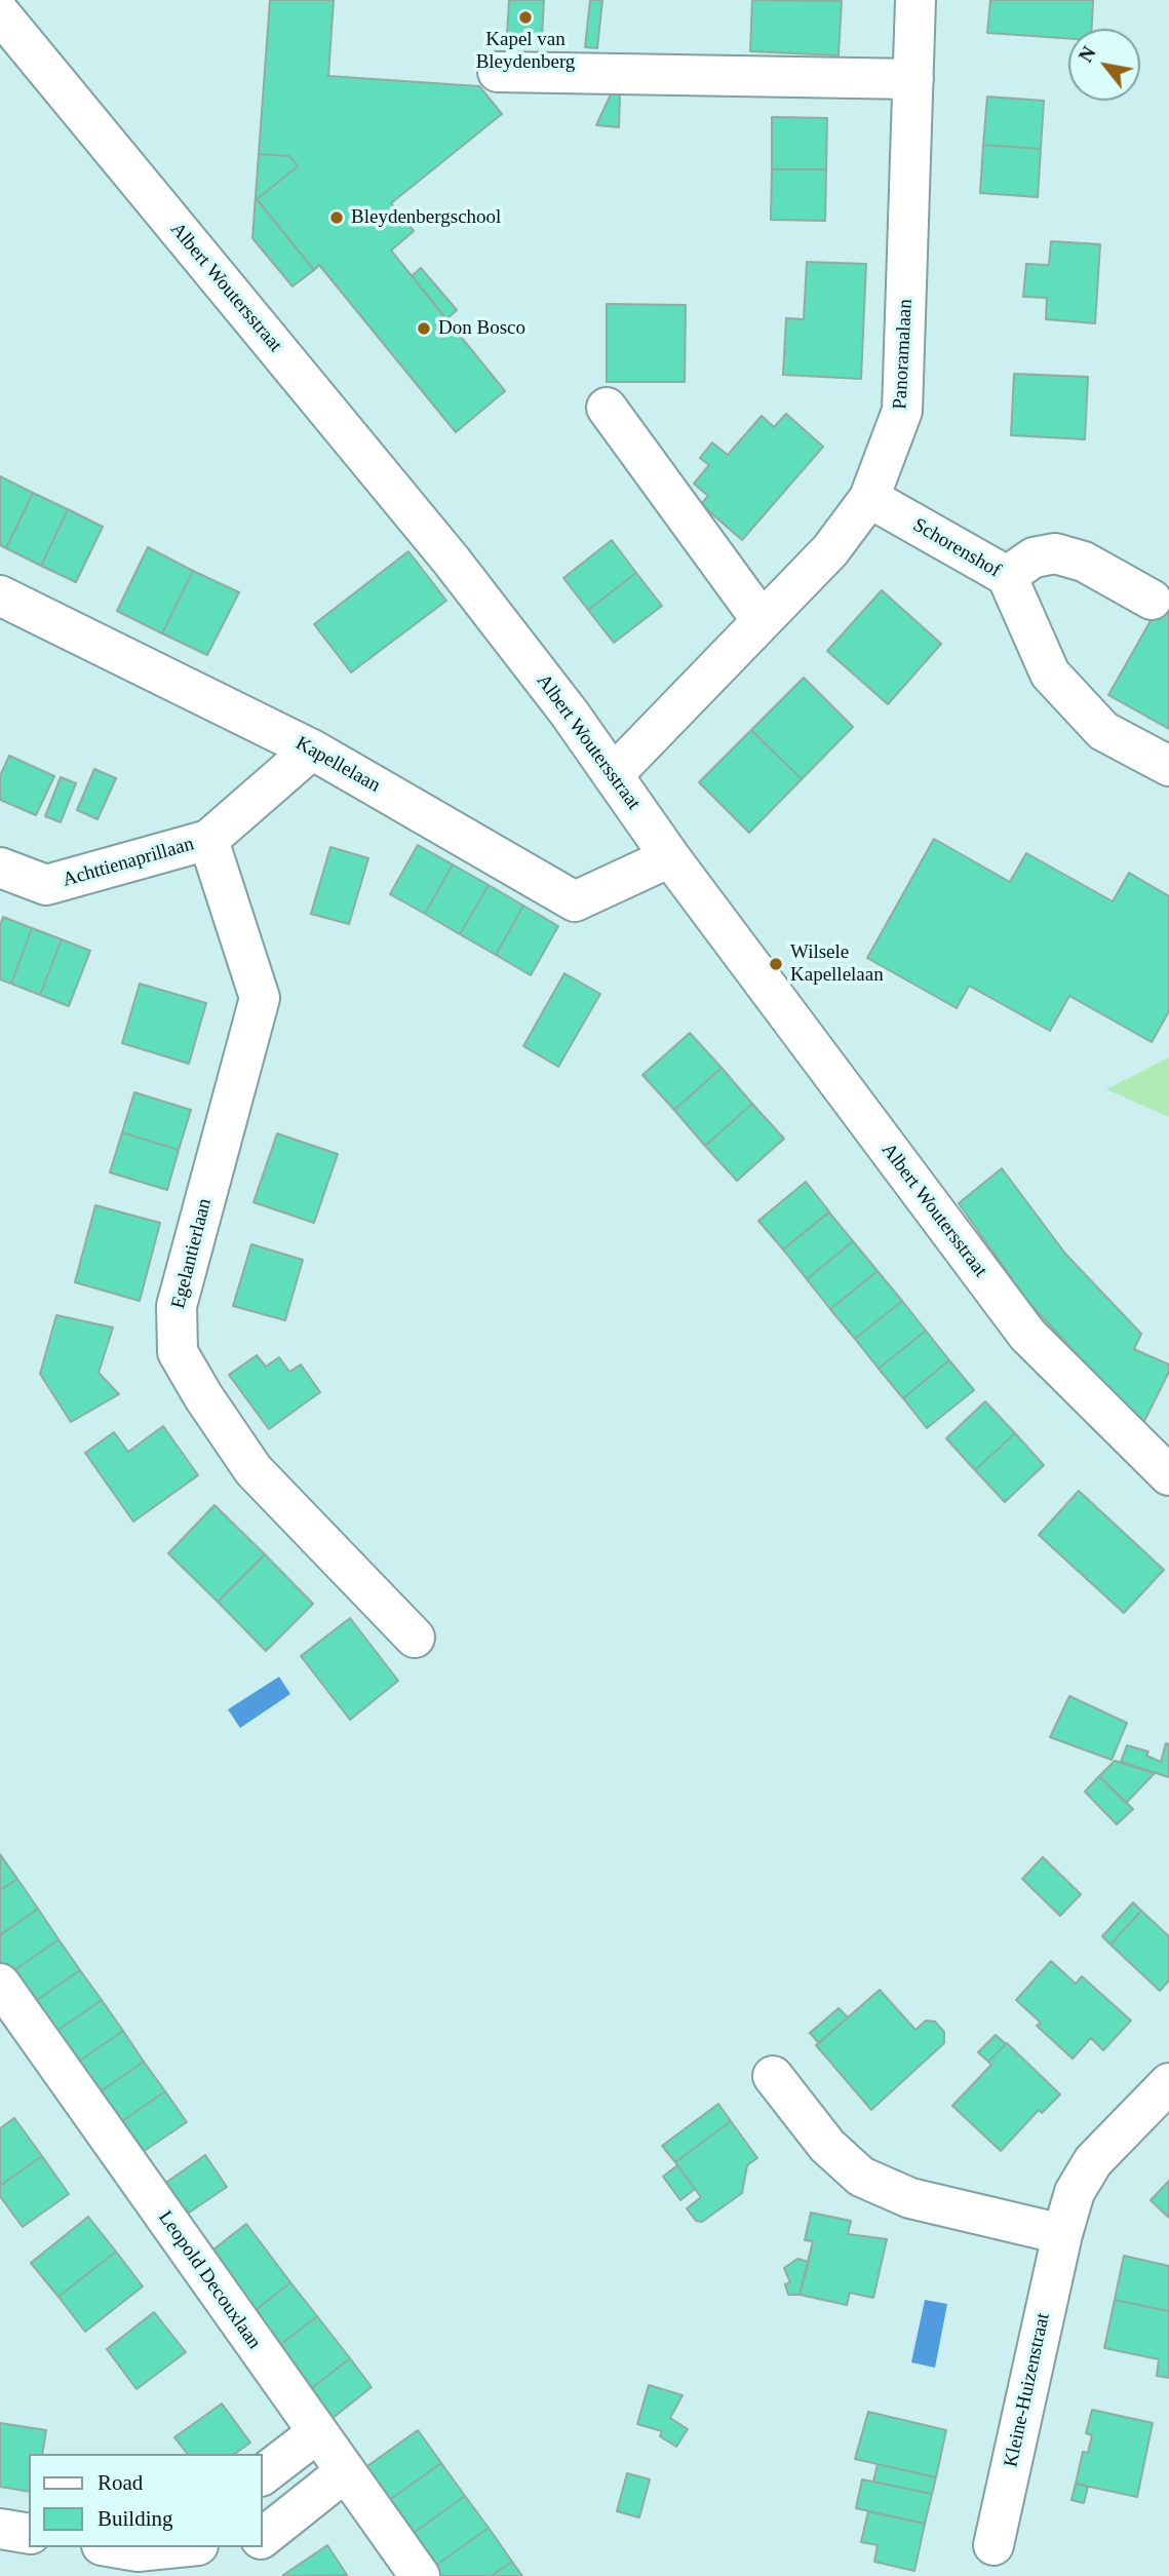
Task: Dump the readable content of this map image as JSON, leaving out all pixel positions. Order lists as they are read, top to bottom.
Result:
{
  "streets": {
    "street": [
      "Albert Woutersstraat",
      "Panoramalaan",
      "Schorenshof",
      "Kapellelaan",
      "Achttienaprillaan",
      "Egelantierlaan",
      "Leopold Decouxlaan",
      "Kleine-Huizenstraat"
    ]
  },
  "crossings": [
    ["Albert Woutersstraat", "Panoramalaan"],
    ["Albert Woutersstraat", "Kapellelaan"],
    ["Panoramalaan", "Schorenshof"],
    ["Kapellelaan", "Achttienaprillaan"],
    ["Achttienaprillaan", "Egelantierlaan"]
  ],
  "places": [
    "Kapel van Bleydenberg",
    "Bleydenbergschool",
    "Don Bosco",
    "Wilsele Kapellelaan"
  ],
  "legend": ["Road", "Building"],
  "north": "top left"
}
